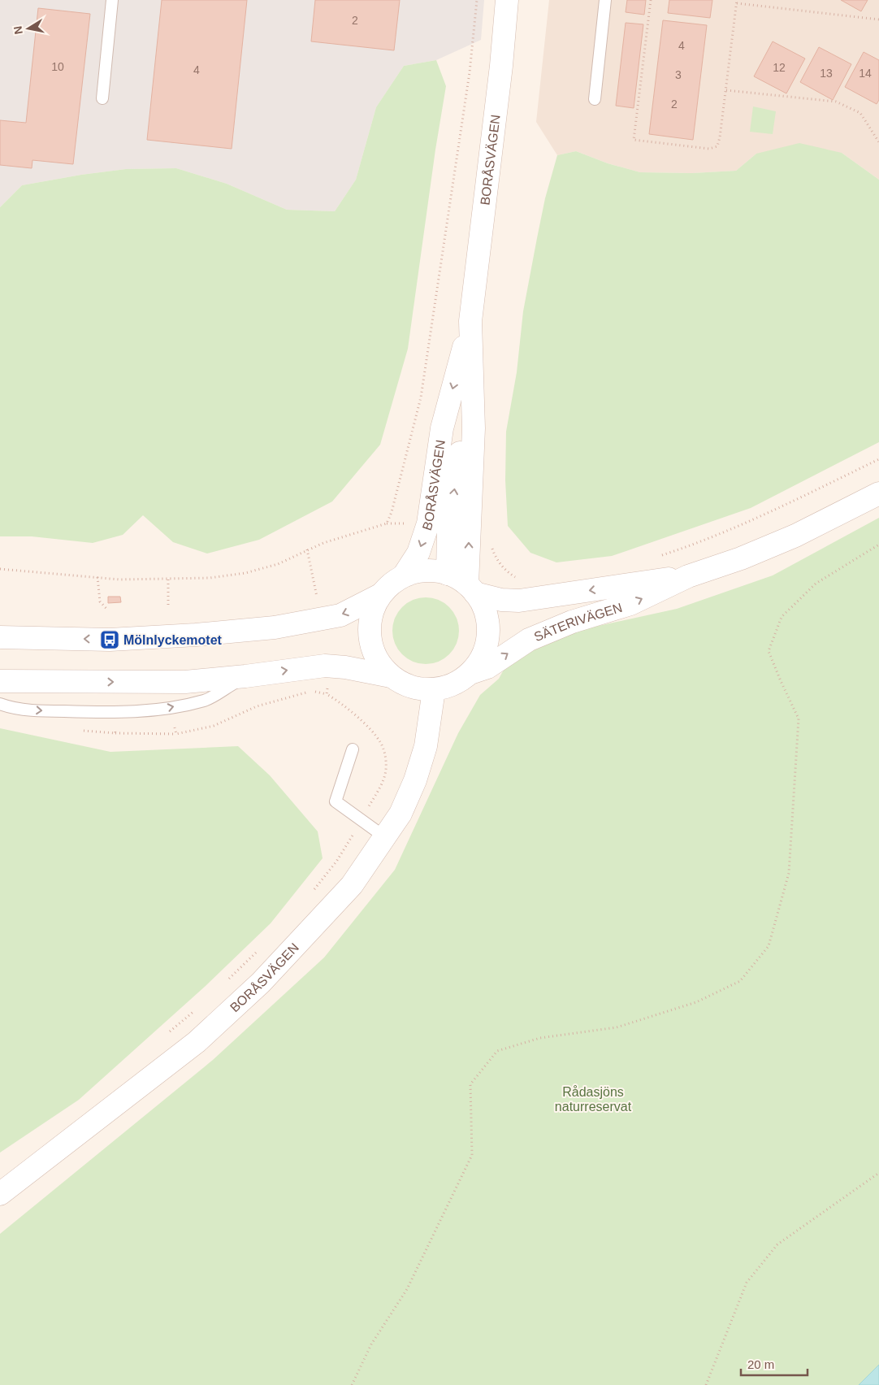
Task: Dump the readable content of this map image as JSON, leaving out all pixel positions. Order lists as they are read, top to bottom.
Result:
{
  "streets": {
    "street": ["BORÅSVÄGEN", "SÄTERIVÄGEN"]
  },
  "crossings": [
    ["BORÅSVÄGEN", "SÄTERIVÄGEN"]
  ],
  "parks": ["Rådasjöns naturreservat"],
  "places": {
    "bus stop": ["Mölnlyckemotet"]
  },
  "house_numbers": [
    "2",
    "4",
    "10",
    "12",
    "4",
    "13",
    "14",
    "3",
    "2"
  ],
  "scale_bar": "20 m",
  "north": "left"
}
